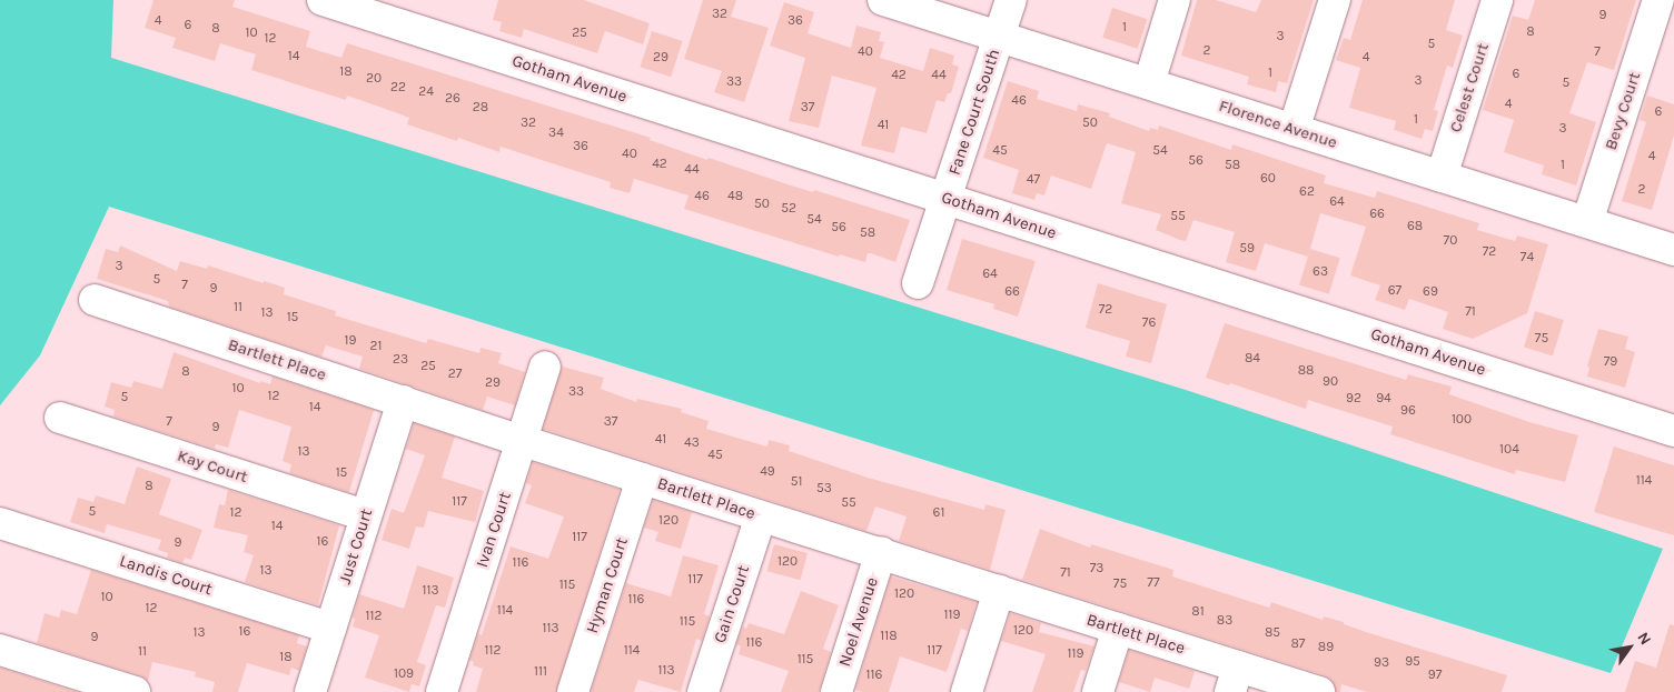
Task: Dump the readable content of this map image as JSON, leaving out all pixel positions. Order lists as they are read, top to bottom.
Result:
{
  "streets": {
    "street": [
      "Gotham Avenue",
      "Celest Court",
      "Bevy Court",
      "Fane Court South",
      "Florence Avenue",
      "Bartlett Place",
      "Kay Court",
      "Ivan Court",
      "Just Court",
      "Landis Court",
      "Hyman Court",
      "Gain Court",
      "Noel Avenue"
    ]
  },
  "crossings": [
    ["Gotham Avenue", "Fane Court South"],
    ["Celest Court", "Florence Avenue"],
    ["Bevy Court", "Florence Avenue"],
    ["Fane Court South", "Florence Avenue"],
    ["Bartlett Place", "Ivan Court"],
    ["Bartlett Place", "Just Court"],
    ["Bartlett Place", "Hyman Court"],
    ["Bartlett Place", "Gain Court"],
    ["Bartlett Place", "Noel Avenue"],
    ["Kay Court", "Just Court"],
    ["Just Court", "Landis Court"]
  ],
  "house_numbers": [
    "32",
    "9",
    "4",
    "36",
    "6",
    "1",
    "8",
    "8",
    "10",
    "25",
    "3",
    "12",
    "5",
    "2",
    "40",
    "7",
    "14",
    "29",
    "4",
    "18",
    "1",
    "6",
    "42",
    "44",
    "20",
    "3",
    "33",
    "5",
    "22",
    "24",
    "26",
    "46",
    "4",
    "28",
    "37",
    "6",
    "1",
    "32",
    "50",
    "41",
    "3",
    "34",
    "36",
    "45",
    "54",
    "40",
    "4",
    "56",
    "42",
    "58",
    "1",
    "44",
    "60",
    "47",
    "2",
    "62",
    "46",
    "48",
    "64",
    "50",
    "52",
    "66",
    "55",
    "54",
    "68",
    "56",
    "58",
    "70",
    "59",
    "72",
    "74",
    "3",
    "63",
    "64",
    "5",
    "7",
    "9",
    "67",
    "66",
    "69",
    "11",
    "72",
    "71",
    "13",
    "15",
    "76",
    "75",
    "19",
    "21",
    "84",
    "23",
    "79",
    "25",
    "88",
    "8",
    "27",
    "90",
    "29",
    "10",
    "33",
    "12",
    "5",
    "92",
    "94",
    "14",
    "96",
    "100",
    "7",
    "37",
    "9",
    "41",
    "43",
    "104",
    "13",
    "45",
    "49",
    "15",
    "114",
    "51",
    "8",
    "53",
    "117",
    "55",
    "5",
    "12",
    "61",
    "120",
    "14",
    "117",
    "16",
    "9",
    "120",
    "116",
    "73",
    "13",
    "71",
    "117",
    "77",
    "75",
    "115",
    "113",
    "120",
    "10",
    "116",
    "12",
    "114",
    "81",
    "119",
    "112",
    "83",
    "115",
    "113",
    "120",
    "16",
    "13",
    "85",
    "118",
    "9",
    "116",
    "87",
    "89",
    "112",
    "114",
    "117",
    "11",
    "119",
    "18",
    "115",
    "95",
    "93",
    "113",
    "111",
    "109",
    "116",
    "97"
  ],
  "north": "top right"
}
